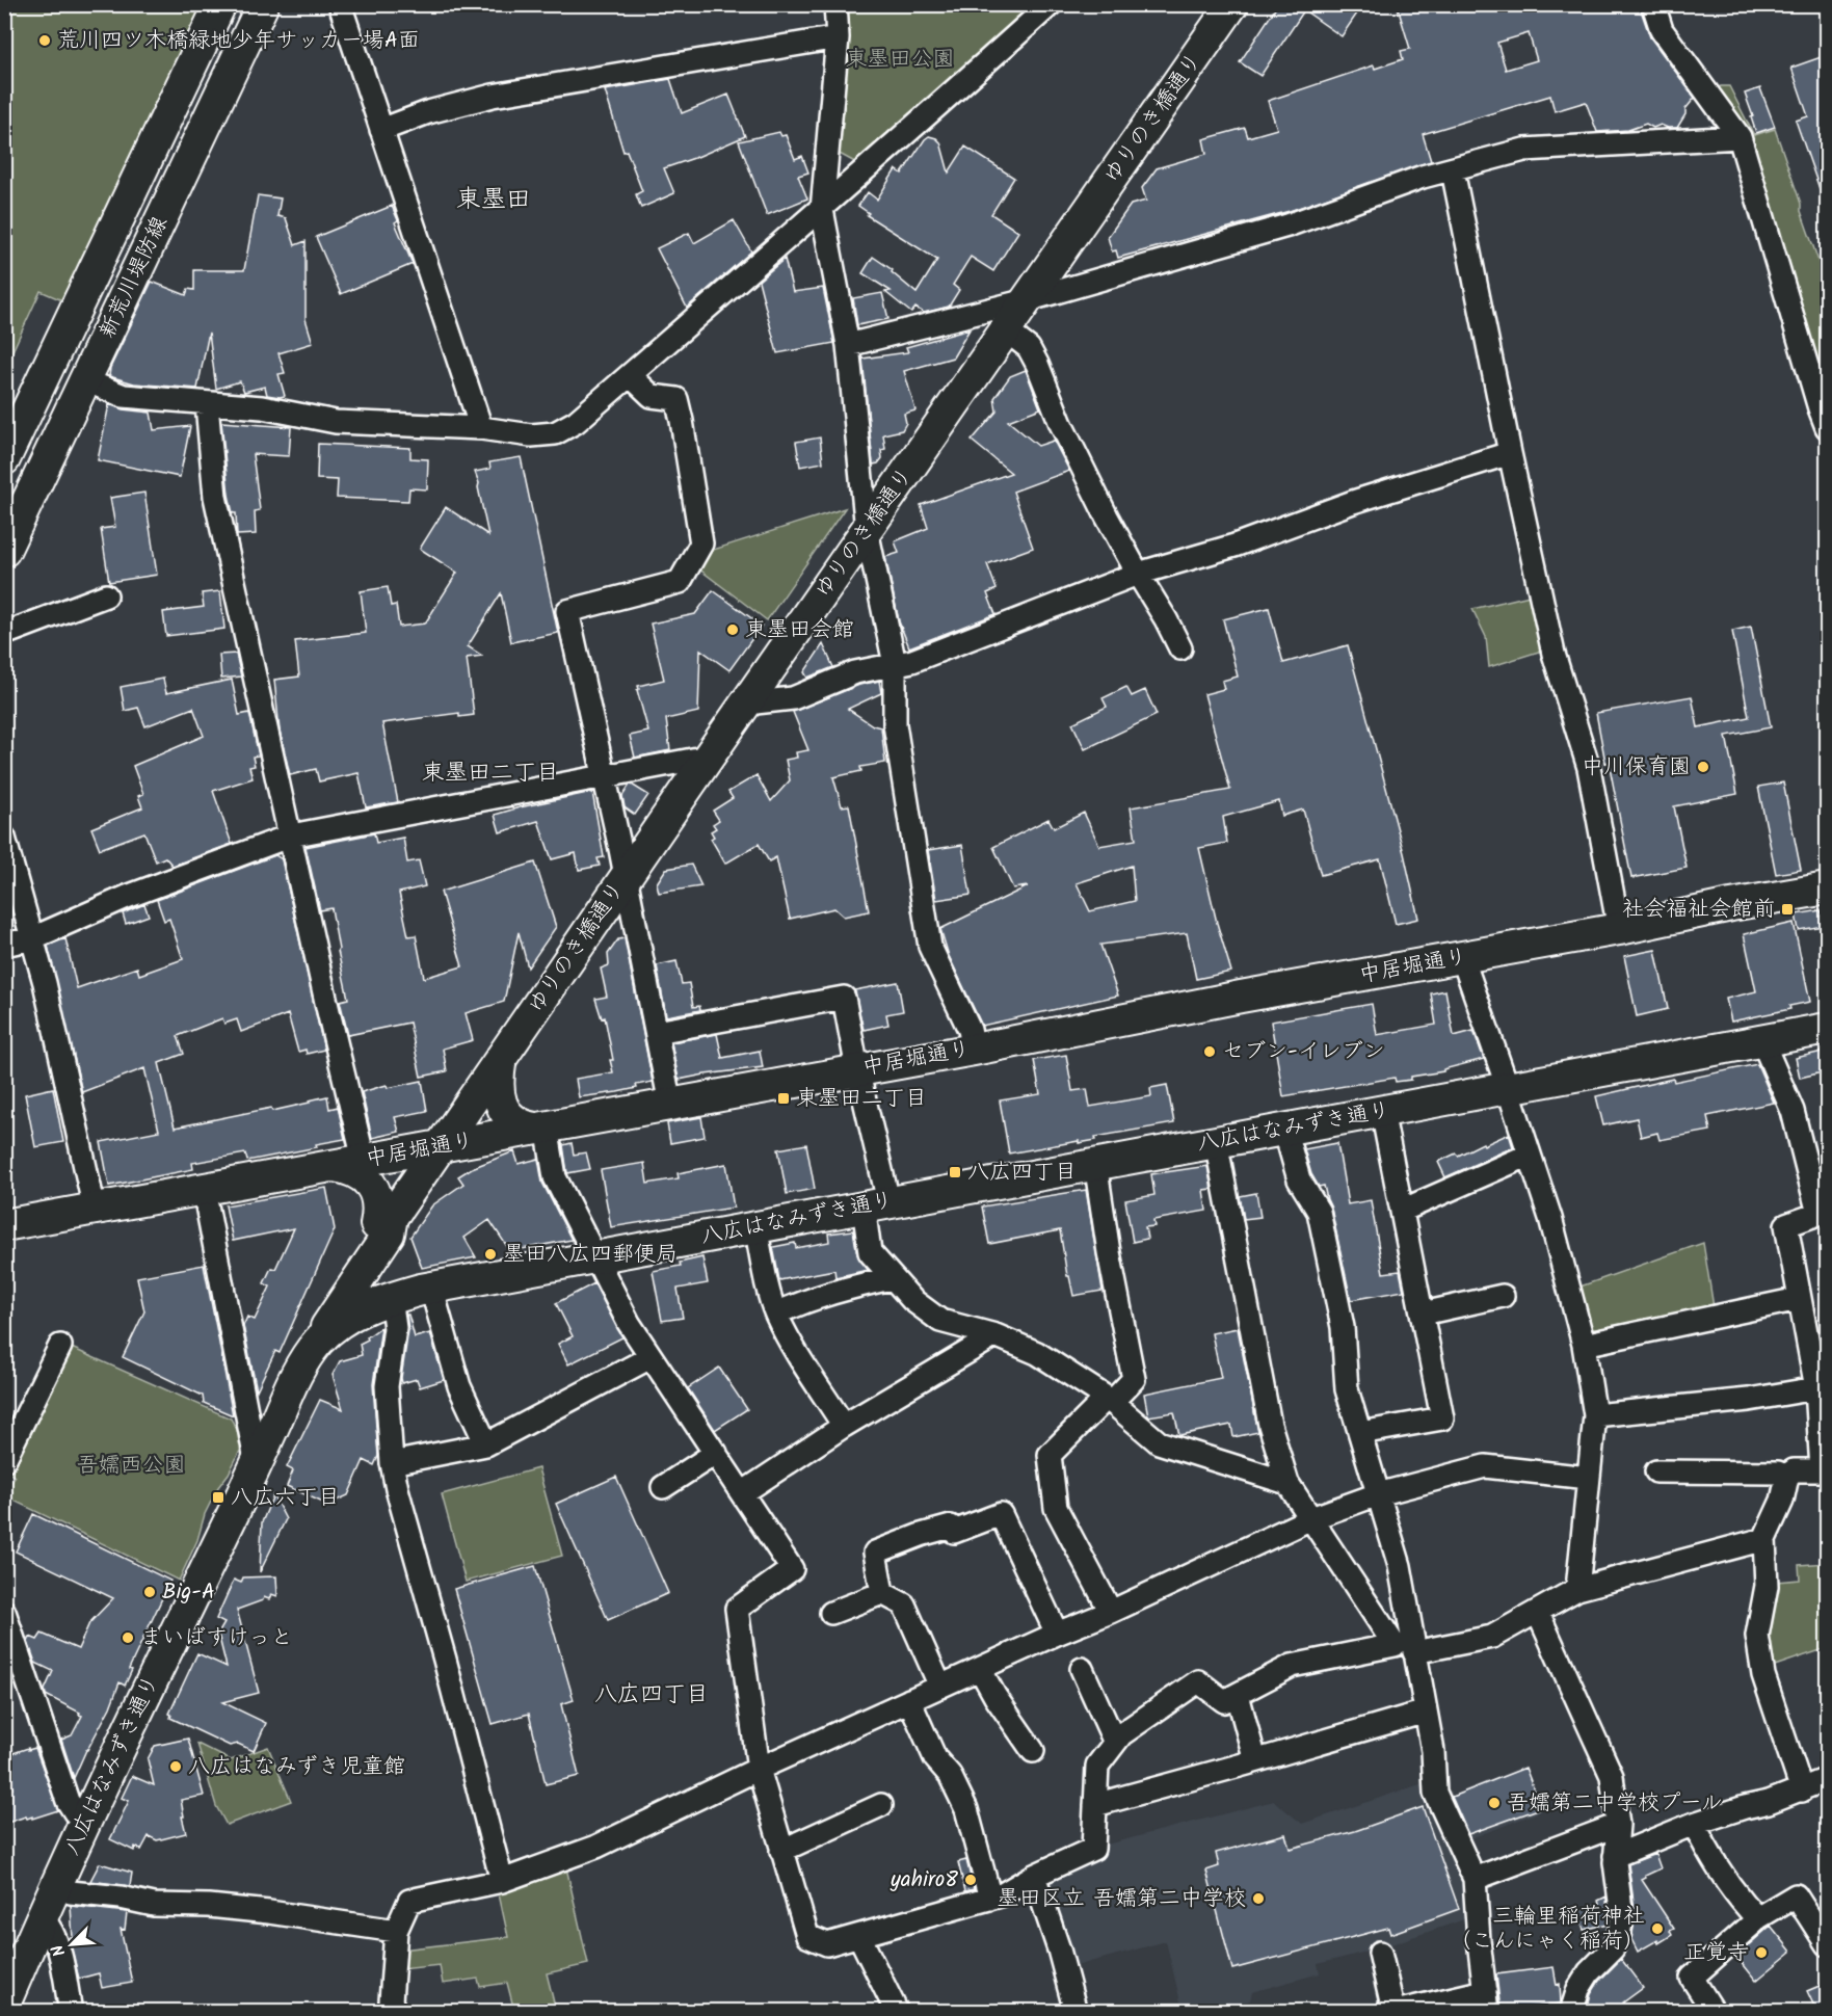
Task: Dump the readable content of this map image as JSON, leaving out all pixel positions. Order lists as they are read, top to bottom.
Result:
{
  "streets": {
    "street": [
      "ゆりのき橋通り",
      "新荒川堤防線",
      "中居堀通り",
      "八広はなみずき通り"
    ]
  },
  "crossings": [
    ["ゆりのき橋通り", "中居堀通り"],
    ["ゆりのき橋通り", "八広はなみずき通り"]
  ],
  "districts": ["東墨田", "東墨田二丁目", "八広四丁目"],
  "parks": ["東墨田公園", "吾嬬西公園"],
  "places": {
    "other": [
      "荒川四ツ木橋緑地少年サッカー場A面",
      "東墨田会館",
      "中川保育園",
      "セブン-イレブン",
      "墨田八広四郵便局",
      "Big-A",
      "まいばすけっと",
      "八広はなみずき児童館",
      "吾嬬第二中学校プール",
      "yahiro8",
      "墨田区立 吾嬬第二中学校",
      "三輪里稲荷神社 （こんにゃく稲荷）",
      "正覚寺"
    ],
    "transit": [
      "社会福祉会館前",
      "東墨田二丁目",
      "八広四丁目",
      "八広六丁目"
    ]
  },
  "north": "bottom left"
}
